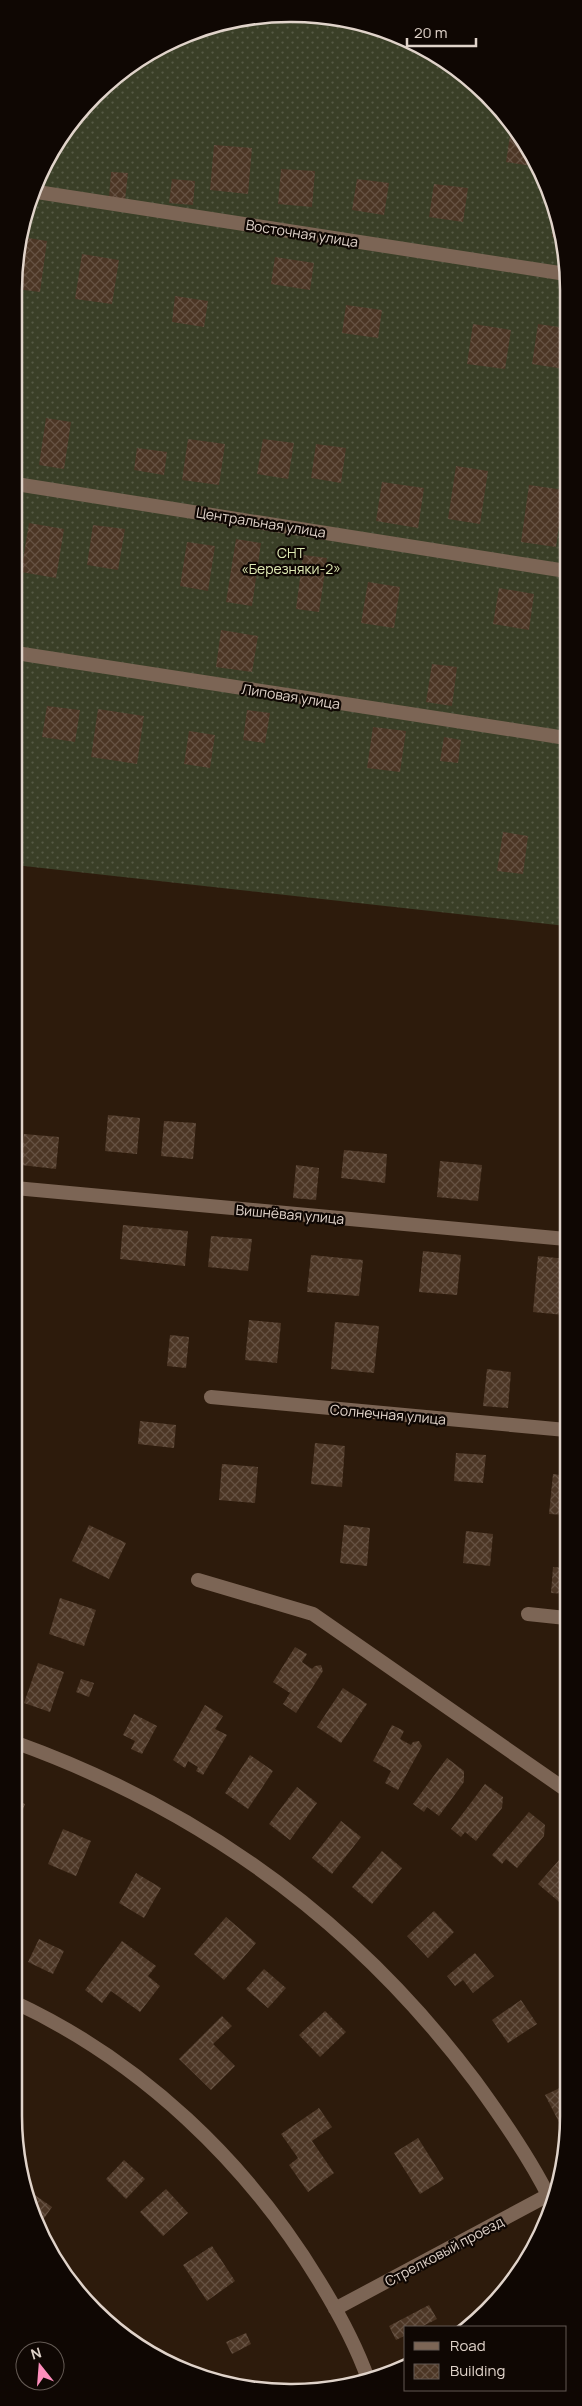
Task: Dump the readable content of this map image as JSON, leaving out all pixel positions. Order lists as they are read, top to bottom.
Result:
{
  "streets": {
    "street": [
      "Восточная улица",
      "Центральная улица",
      "Липовая улица",
      "Вишнёвая улица",
      "Солнечная улица",
      "Стрелковый проезд"
    ]
  },
  "parks": ["СНТ «Березняки-2»"],
  "legend": ["Road", "Building"],
  "scale_bar": "20 m",
  "north": "top"
}
